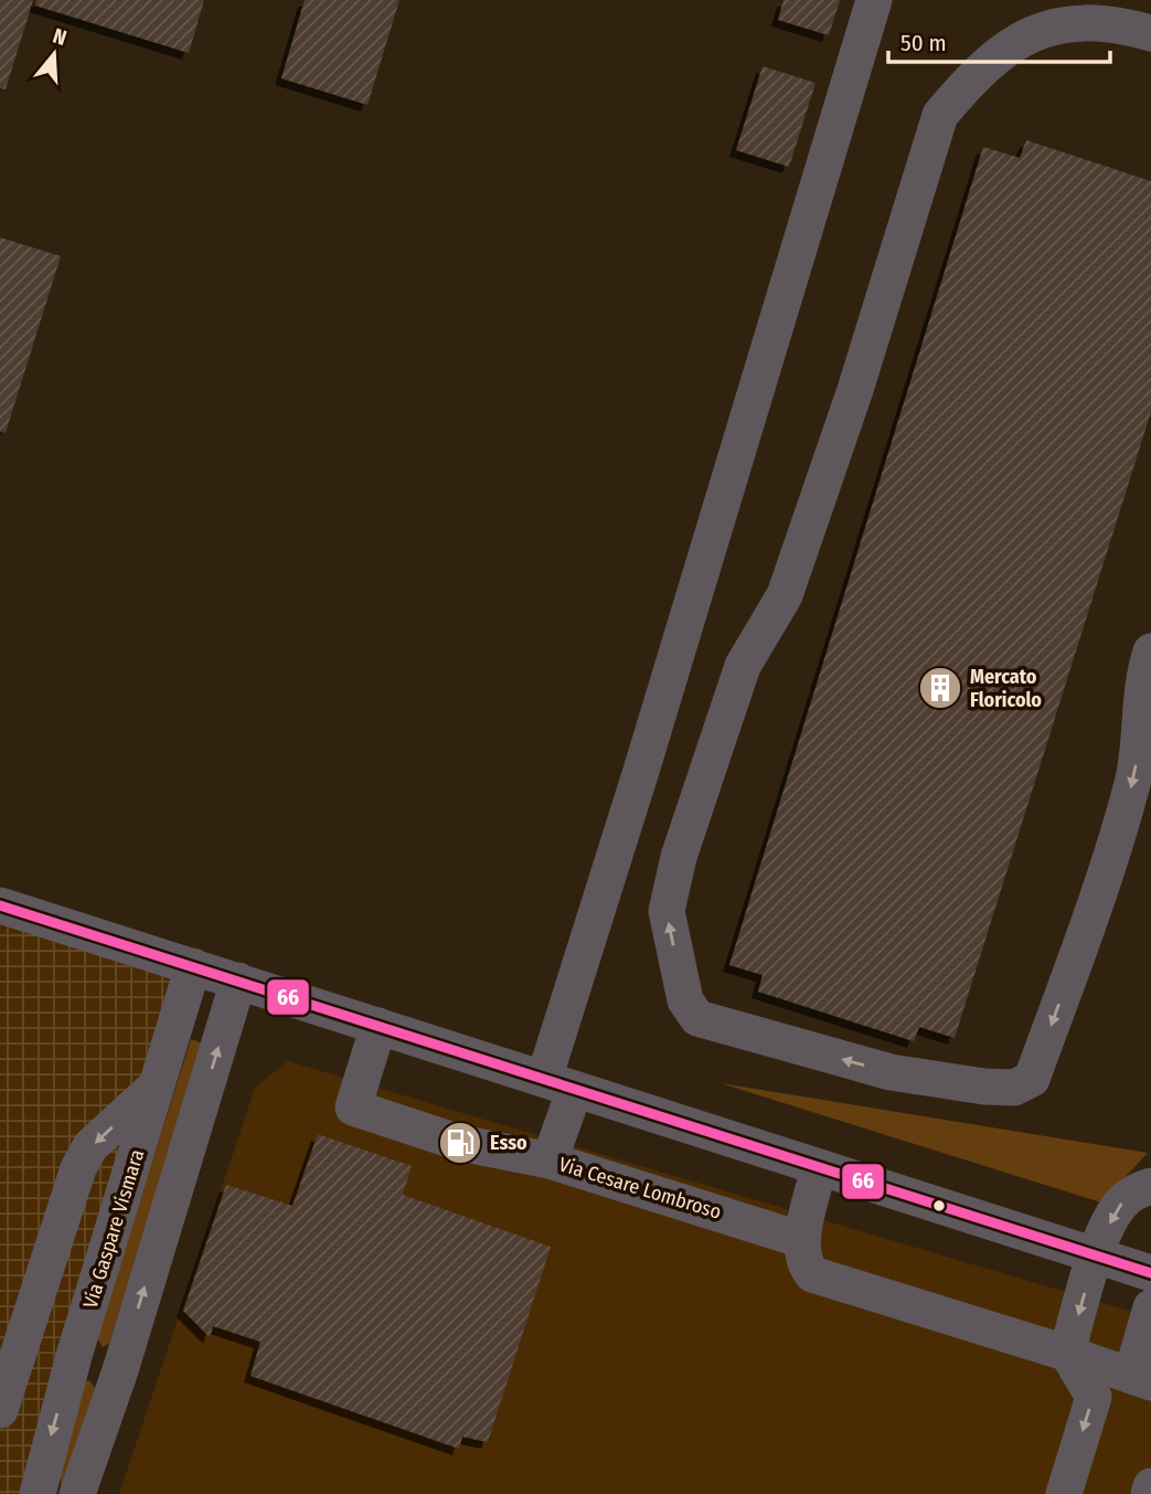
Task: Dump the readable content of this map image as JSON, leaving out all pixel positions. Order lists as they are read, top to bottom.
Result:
{
  "streets": {
    "street": ["Via Cesare Lombroso", "Via Gaspare Vismara"]
  },
  "places": {
    "building": ["Mercato Floricolo"],
    "fuel station": ["Esso"]
  },
  "lines": ["transit line 66"],
  "scale_bar": "50 m",
  "north": "top"
}
